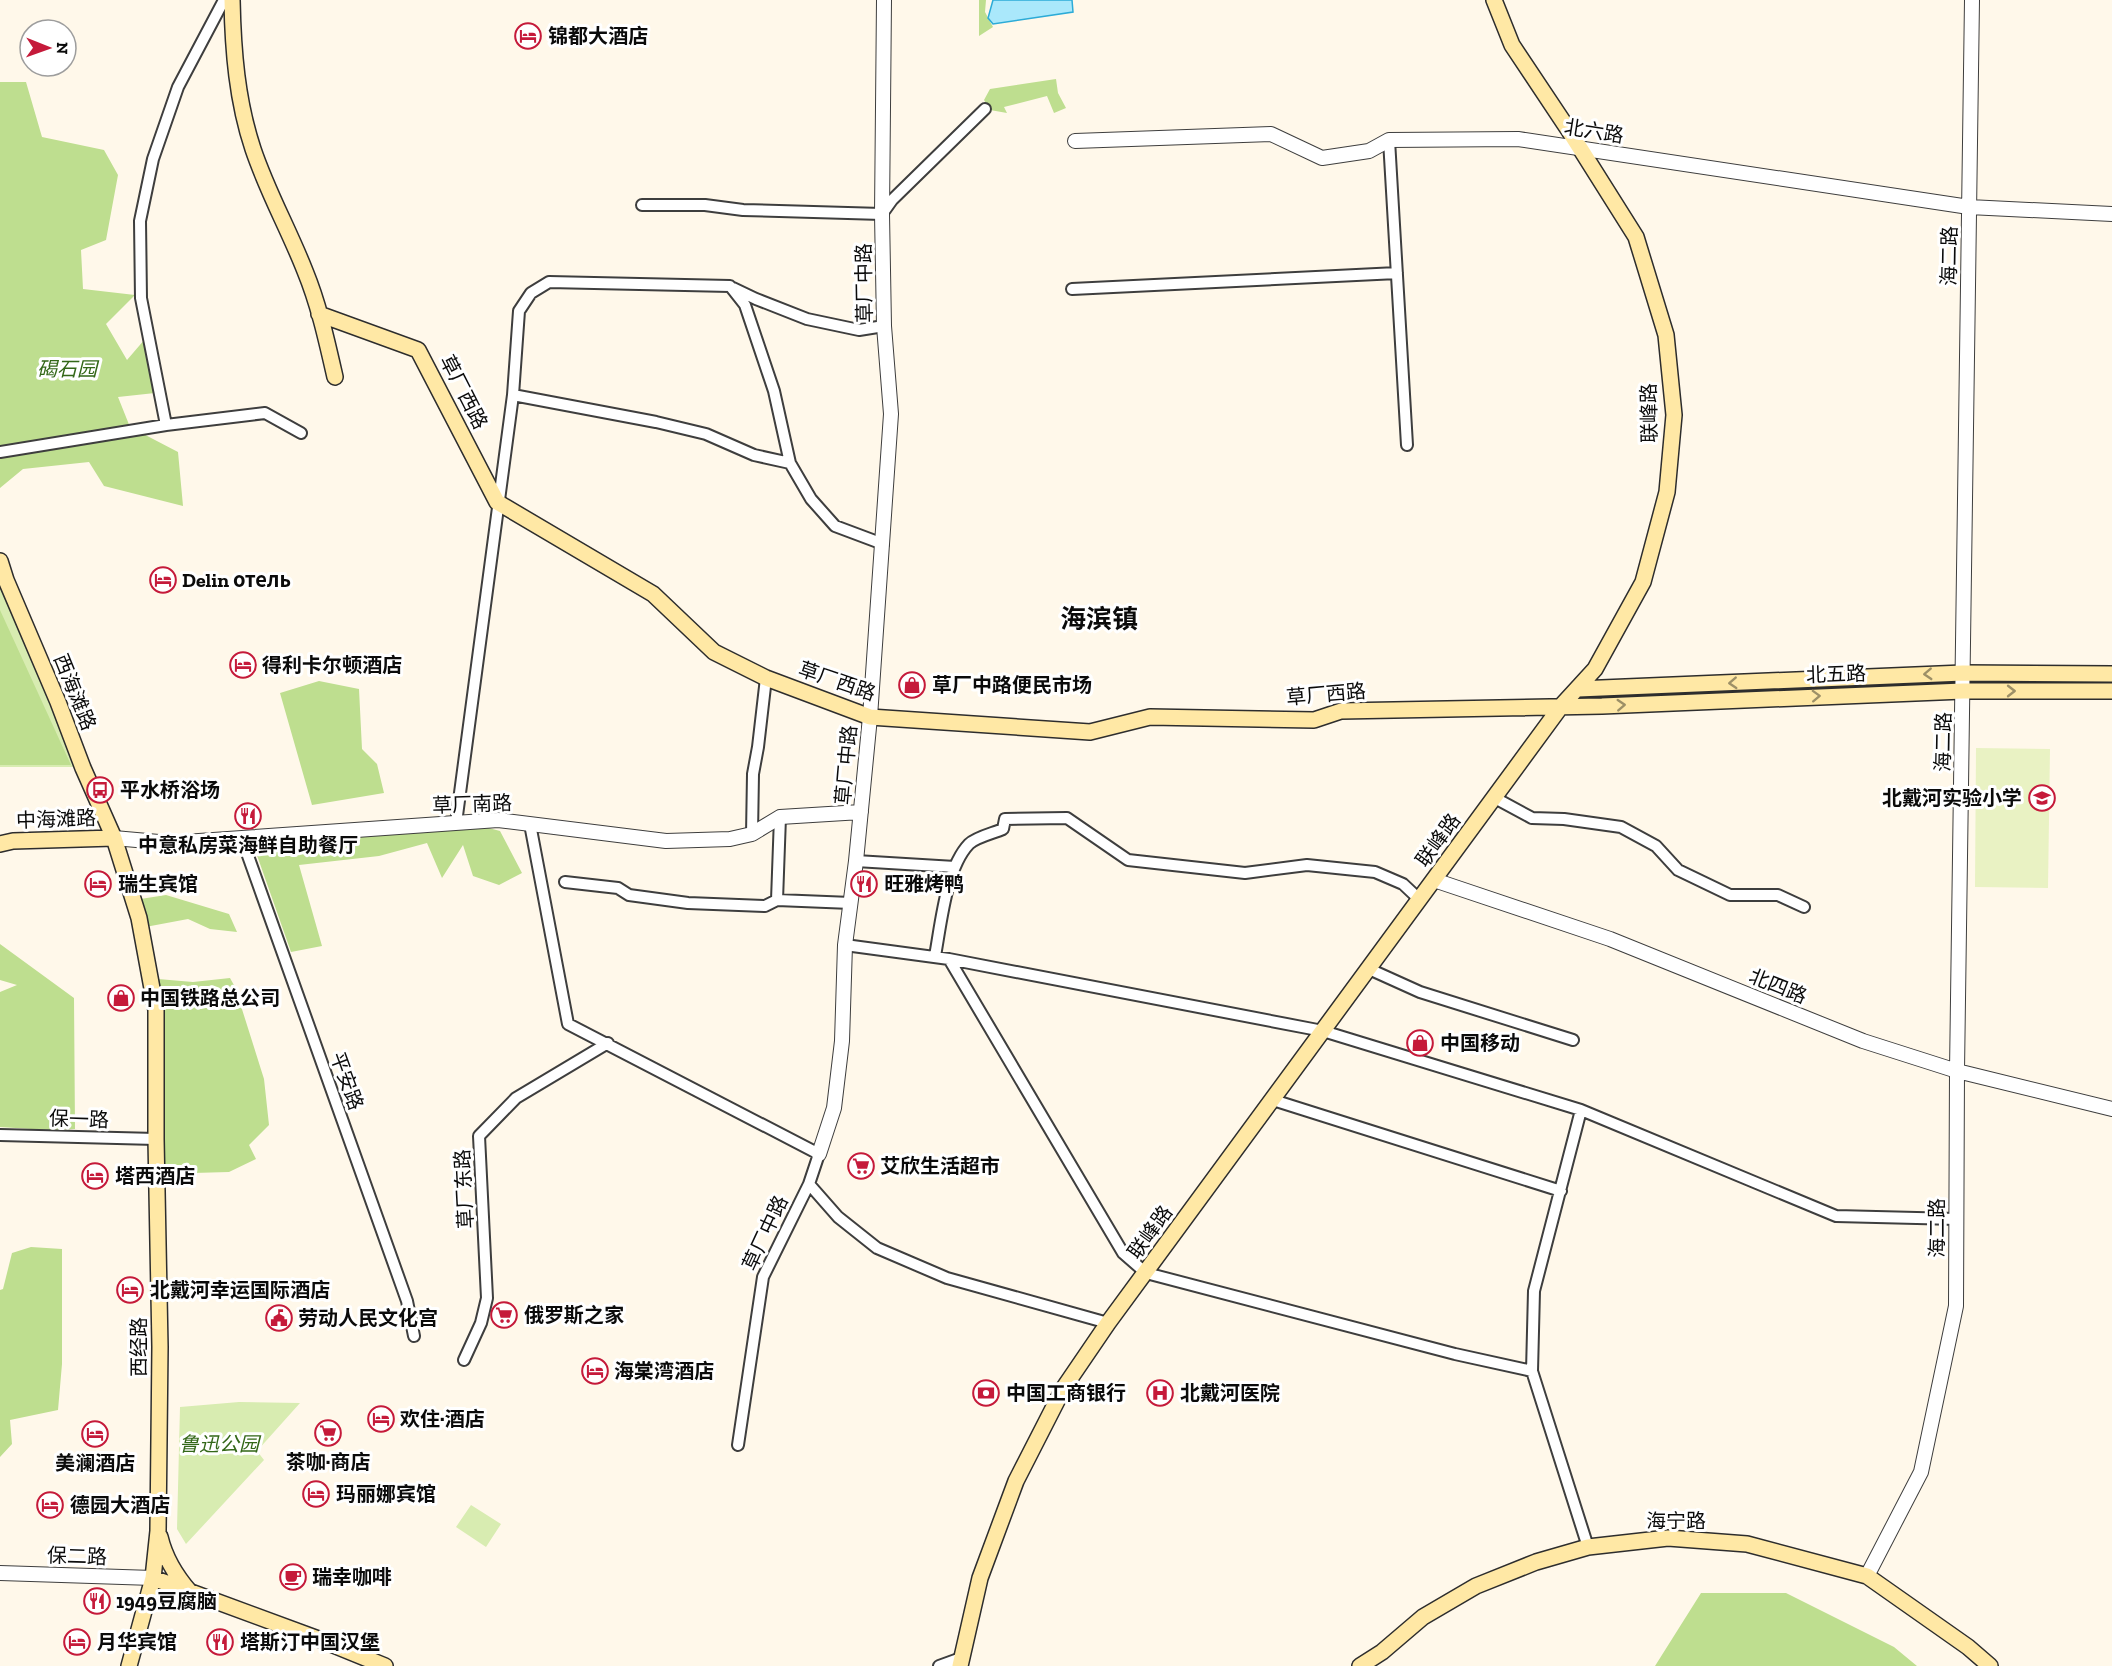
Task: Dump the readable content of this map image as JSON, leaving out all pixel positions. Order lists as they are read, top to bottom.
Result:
{
  "streets": {
    "main road": [
      "草厂西路",
      "联峰路",
      "北五路",
      "西海滩路",
      "中海滩路",
      "西经路",
      "海宁路"
    ],
    "street": [
      "北六路",
      "海二路",
      "草厂中路",
      "草厂南路",
      "北四路",
      "平安路",
      "保一路",
      "草厂东路",
      "保二路"
    ]
  },
  "crossings": [
    ["北六路", "海二路"],
    ["北六路", "联峰路"],
    ["海二路", "北五路"],
    ["海二路", "北四路"],
    ["海二路", "海宁路"],
    ["草厂中路", "草厂西路"],
    ["草厂中路", "草厂南路"],
    ["草厂西路", "联峰路"],
    ["草厂西路", "北五路"],
    ["联峰路", "北五路"],
    ["联峰路", "北四路"],
    ["西海滩路", "草厂南路"],
    ["西海滩路", "中海滩路"],
    ["西海滩路", "西经路"],
    ["草厂南路", "中海滩路"],
    ["草厂南路", "平安路"],
    ["草厂南路", "西经路"],
    ["中海滩路", "西经路"],
    ["保一路", "西经路"],
    ["西经路", "保二路"]
  ],
  "districts": ["海滨镇"],
  "parks": ["碣石园", "鲁迅公园"],
  "places": {
    "hotel": [
      "锦都大酒店",
      "Delin отель",
      "得利卡尔顿酒店",
      "瑞生宾馆",
      "塔西酒店",
      "北戴河幸运国际酒店",
      "海棠湾酒店",
      "欢住·酒店",
      "美澜酒店",
      "玛丽娜宾馆",
      "德园大酒店",
      "月华宾馆"
    ],
    "shop": ["草厂中路便民市场", "中国铁路总公司", "中国移动"],
    "bus stop": ["平水桥浴场"],
    "school or university": ["北戴河实验小学"],
    "restaurant": [
      "中意私房菜海鲜自助餐厅",
      "旺雅烤鸭",
      "1949豆腐脑",
      "塔斯汀中国汉堡"
    ],
    "supermarket": ["艾欣生活超市", "俄罗斯之家", "茶咖·商店"],
    "public building": ["劳动人民文化宫"],
    "bank": ["中国工商银行"],
    "hospital": ["北戴河医院"],
    "cafe": ["瑞幸咖啡"]
  },
  "north": "right"
}
